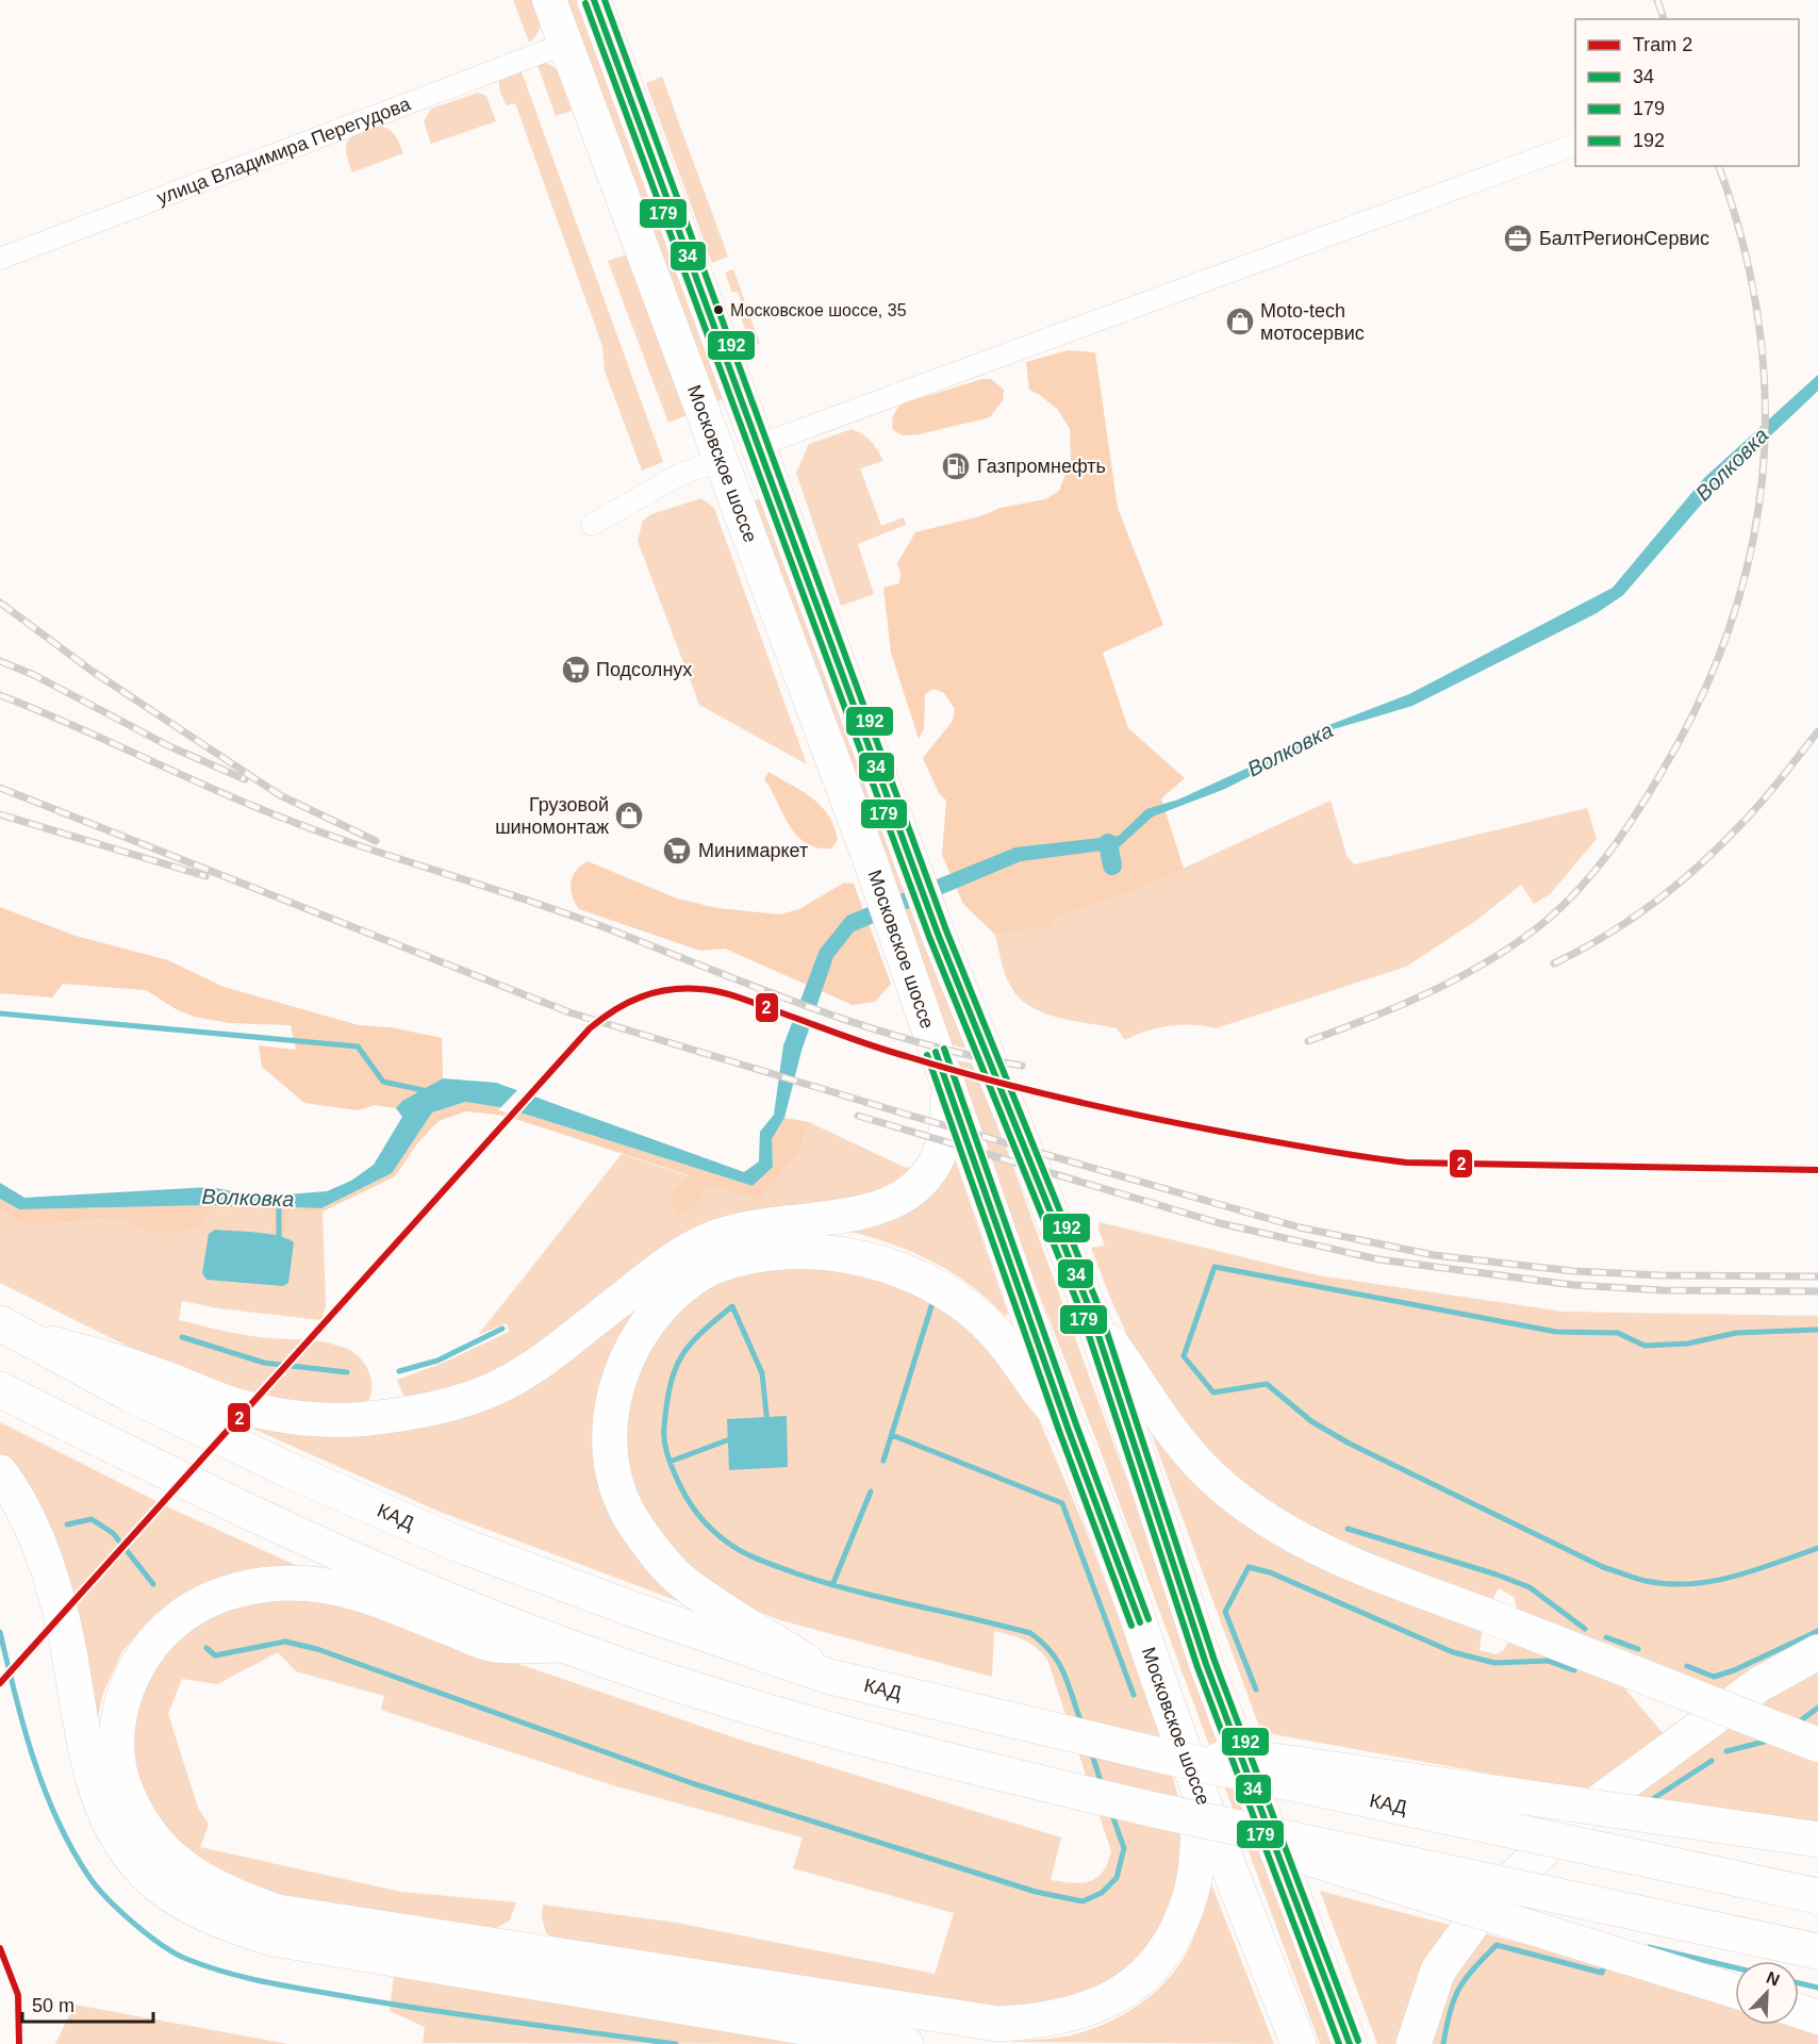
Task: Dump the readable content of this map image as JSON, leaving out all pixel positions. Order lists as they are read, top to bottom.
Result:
{
  "streets": {
    "highway": ["Московское шоссе", "КАД"],
    "street": ["улица Владимира Перегудова"]
  },
  "crossings": [
    ["улица Владимира Перегудова", "Московское шоссе"]
  ],
  "water": ["Волковка"],
  "places": {
    "office": ["БалтРегионСервис"],
    "other": ["Московское шоссе, 35"],
    "shop": ["Moto-tech мотосервис", "Грузовой шиномонтаж"],
    "fuel station": ["Газпромнефть"],
    "supermarket": ["Подсолнух", "Минимаркет"]
  },
  "lines": [
    "transit line 34",
    "transit line 192",
    "transit line 179",
    "tram line 2"
  ],
  "legend": [
    "Tram 2",
    "34",
    "179",
    "192"
  ],
  "scale_bar": "50 m",
  "north": "top right"
}
